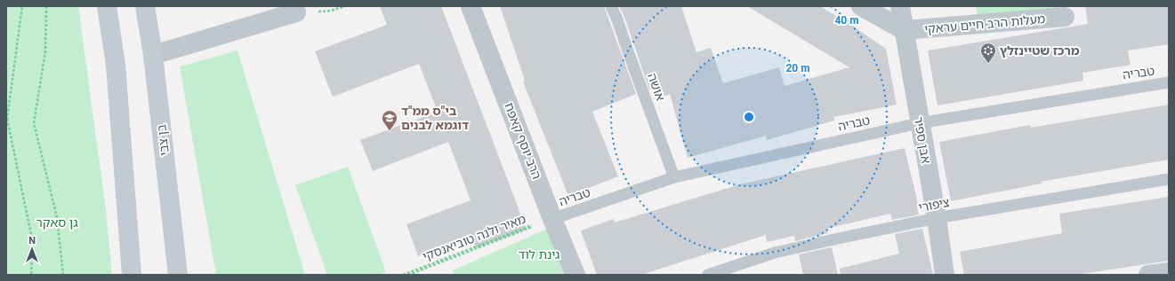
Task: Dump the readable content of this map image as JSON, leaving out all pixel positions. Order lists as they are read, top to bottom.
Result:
{
  "streets": {
    "main road": ["בן צבי"],
    "street": ["מעלות הרב חיים עראקי", "אבן ספיר", "הרב יוסף קאפח"],
    "lane": ["טבריה", "אושה", "ציפורי"],
    "path": ["מאיר ולנה טוביאנסקי"]
  },
  "crossings": [
    ["מעלות הרב חיים עראקי", "אבן ספיר"],
    ["טבריה", "אושה"],
    ["טבריה", "אבן ספיר"],
    ["טבריה", "הרב יוסף קאפח"],
    ["טבריה", "מאיר ולנה טוביאנסקי"],
    ["אבן ספיר", "ציפורי"],
    ["הרב יוסף קאפח", "מאיר ולנה טוביאנסקי"]
  ],
  "parks": ["גן סאקר", "גינת לוד"],
  "places": {
    "synagogue": ["מרכז שטיינזלץ"],
    "school or university": ["בי\"ס ממ\"ד דוגמא לבנים"]
  },
  "north": "top",
  "rings": ["40 m", "20 m"]
}
